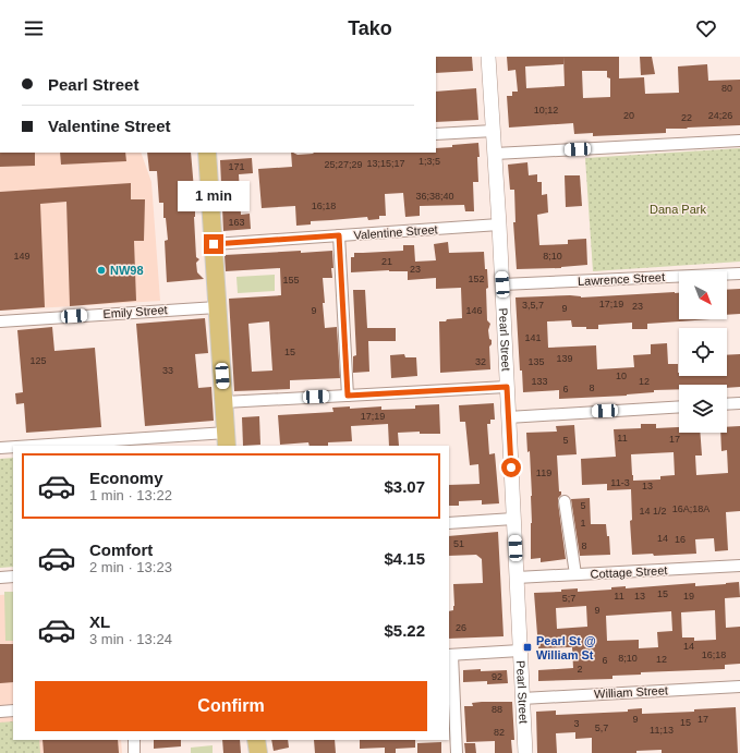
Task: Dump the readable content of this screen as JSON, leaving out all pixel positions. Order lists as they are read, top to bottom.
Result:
{
  "streets": {
    "street": [
      "Valentine Street",
      "Lawrence Street",
      "Emily Street",
      "Pearl Street",
      "Cottage Street",
      "William Street"
    ]
  },
  "crossings": [
    ["Valentine Street", "Pearl Street"],
    ["Lawrence Street", "Pearl Street"],
    ["Pearl Street", "Cottage Street"],
    ["Pearl Street", "William Street"]
  ],
  "parks": ["Dana Park"],
  "places": {
    "other": ["NW98"],
    "transit": ["Pearl St @ William St"]
  },
  "house_numbers": [
    "80",
    "10;12",
    "20",
    "24;26",
    "22",
    "1;3;5",
    "13;15;17",
    "25;27;29",
    "171",
    "36;38;40",
    "16;18",
    "163",
    "149",
    "8;10",
    "21",
    "23",
    "152",
    "155",
    "17;19",
    "3,5,7",
    "23",
    "9",
    "9",
    "146",
    "141",
    "15",
    "139",
    "125",
    "32",
    "135",
    "33",
    "10",
    "133",
    "12",
    "8",
    "6",
    "17;19",
    "11",
    "17",
    "5",
    "119",
    "11-3",
    "13",
    "5",
    "16A;18A",
    "14 1/2",
    "1",
    "14",
    "16",
    "51",
    "8",
    "15",
    "11",
    "13",
    "19",
    "5;7",
    "9",
    "26",
    "14",
    "16;18",
    "8;10",
    "12",
    "6",
    "2",
    "92",
    "88",
    "9",
    "17",
    "15",
    "3",
    "5,7",
    "11;13",
    "82"
  ],
  "north": "bottom right",
  "page": {
    "header": "Tako",
    "banner": ["Pearl Street", "Valentine Street"],
    "bubble": "1 min",
    "list": [
      {
        "name": "Economy",
        "note": "1 min · 13:22",
        "value": "$3.07"
      },
      {
        "name": "Comfort",
        "note": "2 min · 13:23",
        "value": "$4.15"
      },
      {
        "name": "XL",
        "note": "3 min · 13:24",
        "value": "$5.22"
      }
    ],
    "buttons": "Confirm"
  }
}
